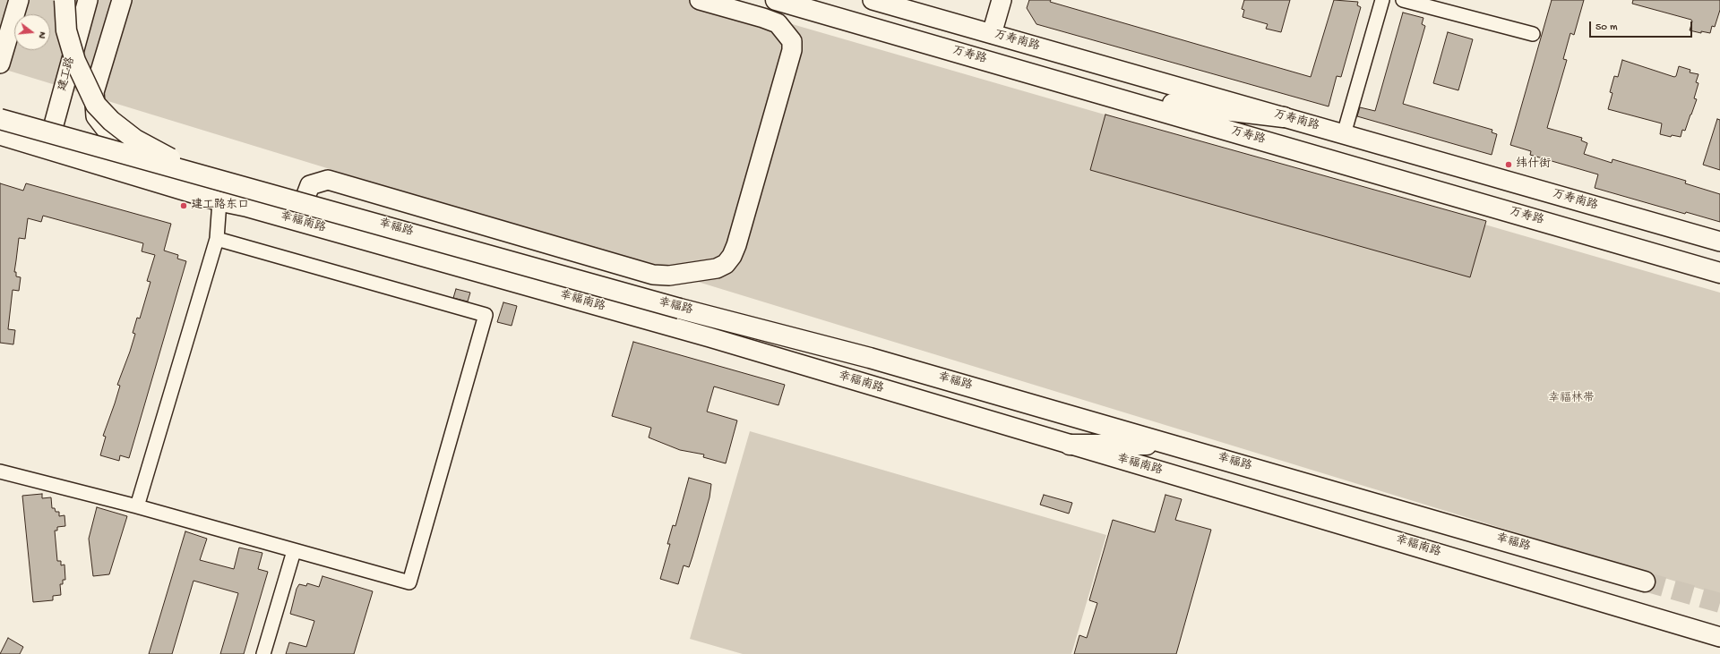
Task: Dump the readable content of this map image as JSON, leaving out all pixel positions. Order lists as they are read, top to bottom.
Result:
{
  "streets": {
    "main road": [
      "万寿南路",
      "万寿路",
      "建工路",
      "幸福南路",
      "幸福路"
    ]
  },
  "crossings": [
    ["建工路", "幸福南路"]
  ],
  "parks": ["幸福林带"],
  "places": ["纬什街", "建工路东口"],
  "scale_bar": "50 m",
  "north": "right"
}
